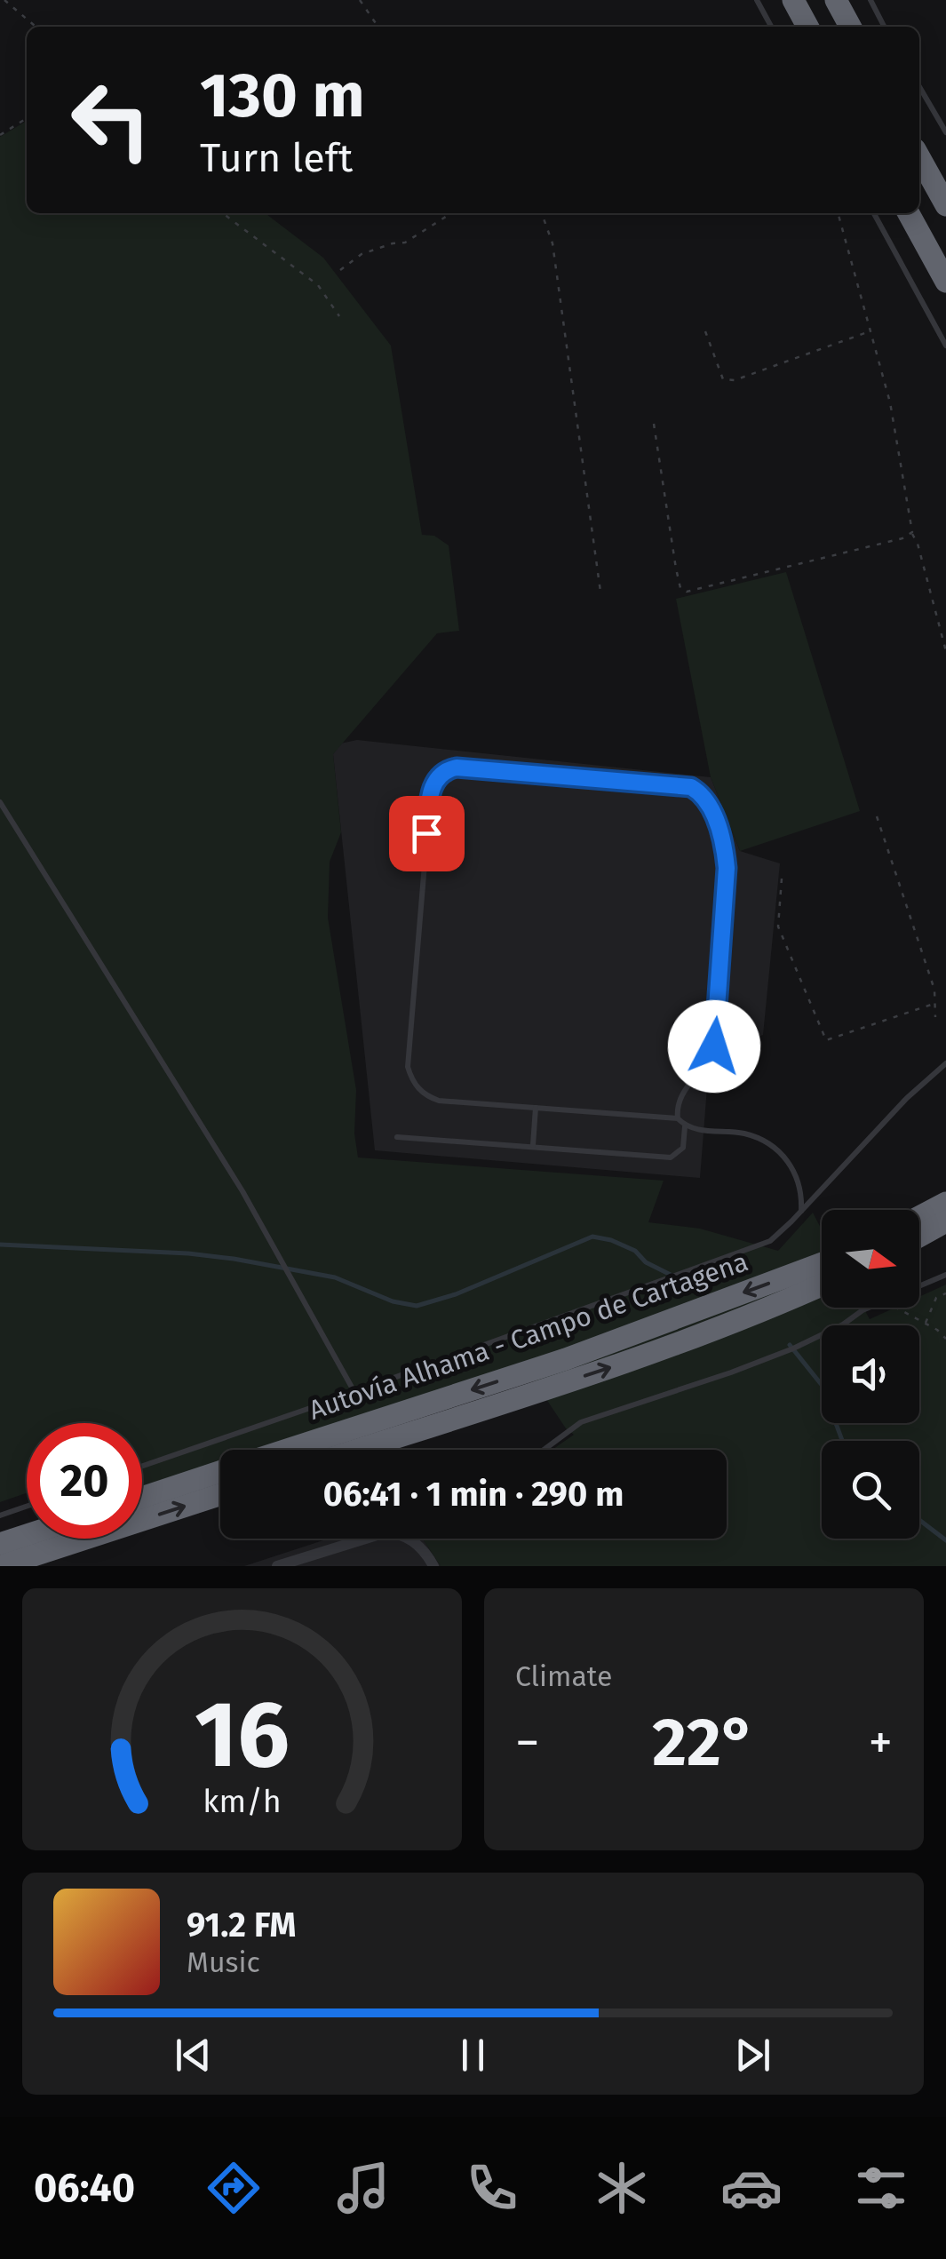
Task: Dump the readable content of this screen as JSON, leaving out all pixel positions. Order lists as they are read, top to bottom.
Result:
{
  "streets": {
    "highway": ["Autovía Alhama - Campo de Cartagena"]
  },
  "north": "right",
  "page": {
    "turn": ["130 m", "Turn left"],
    "limit": "20",
    "trip": "06:41 · 1 min · 290 m",
    "tile": "Climate",
    "heat": ["−", "22°", "+"],
    "song": ["91.2 FM", "Music"],
    "tabs": "06:40",
    "gauge": ["16", "km/h"]
  }
}
